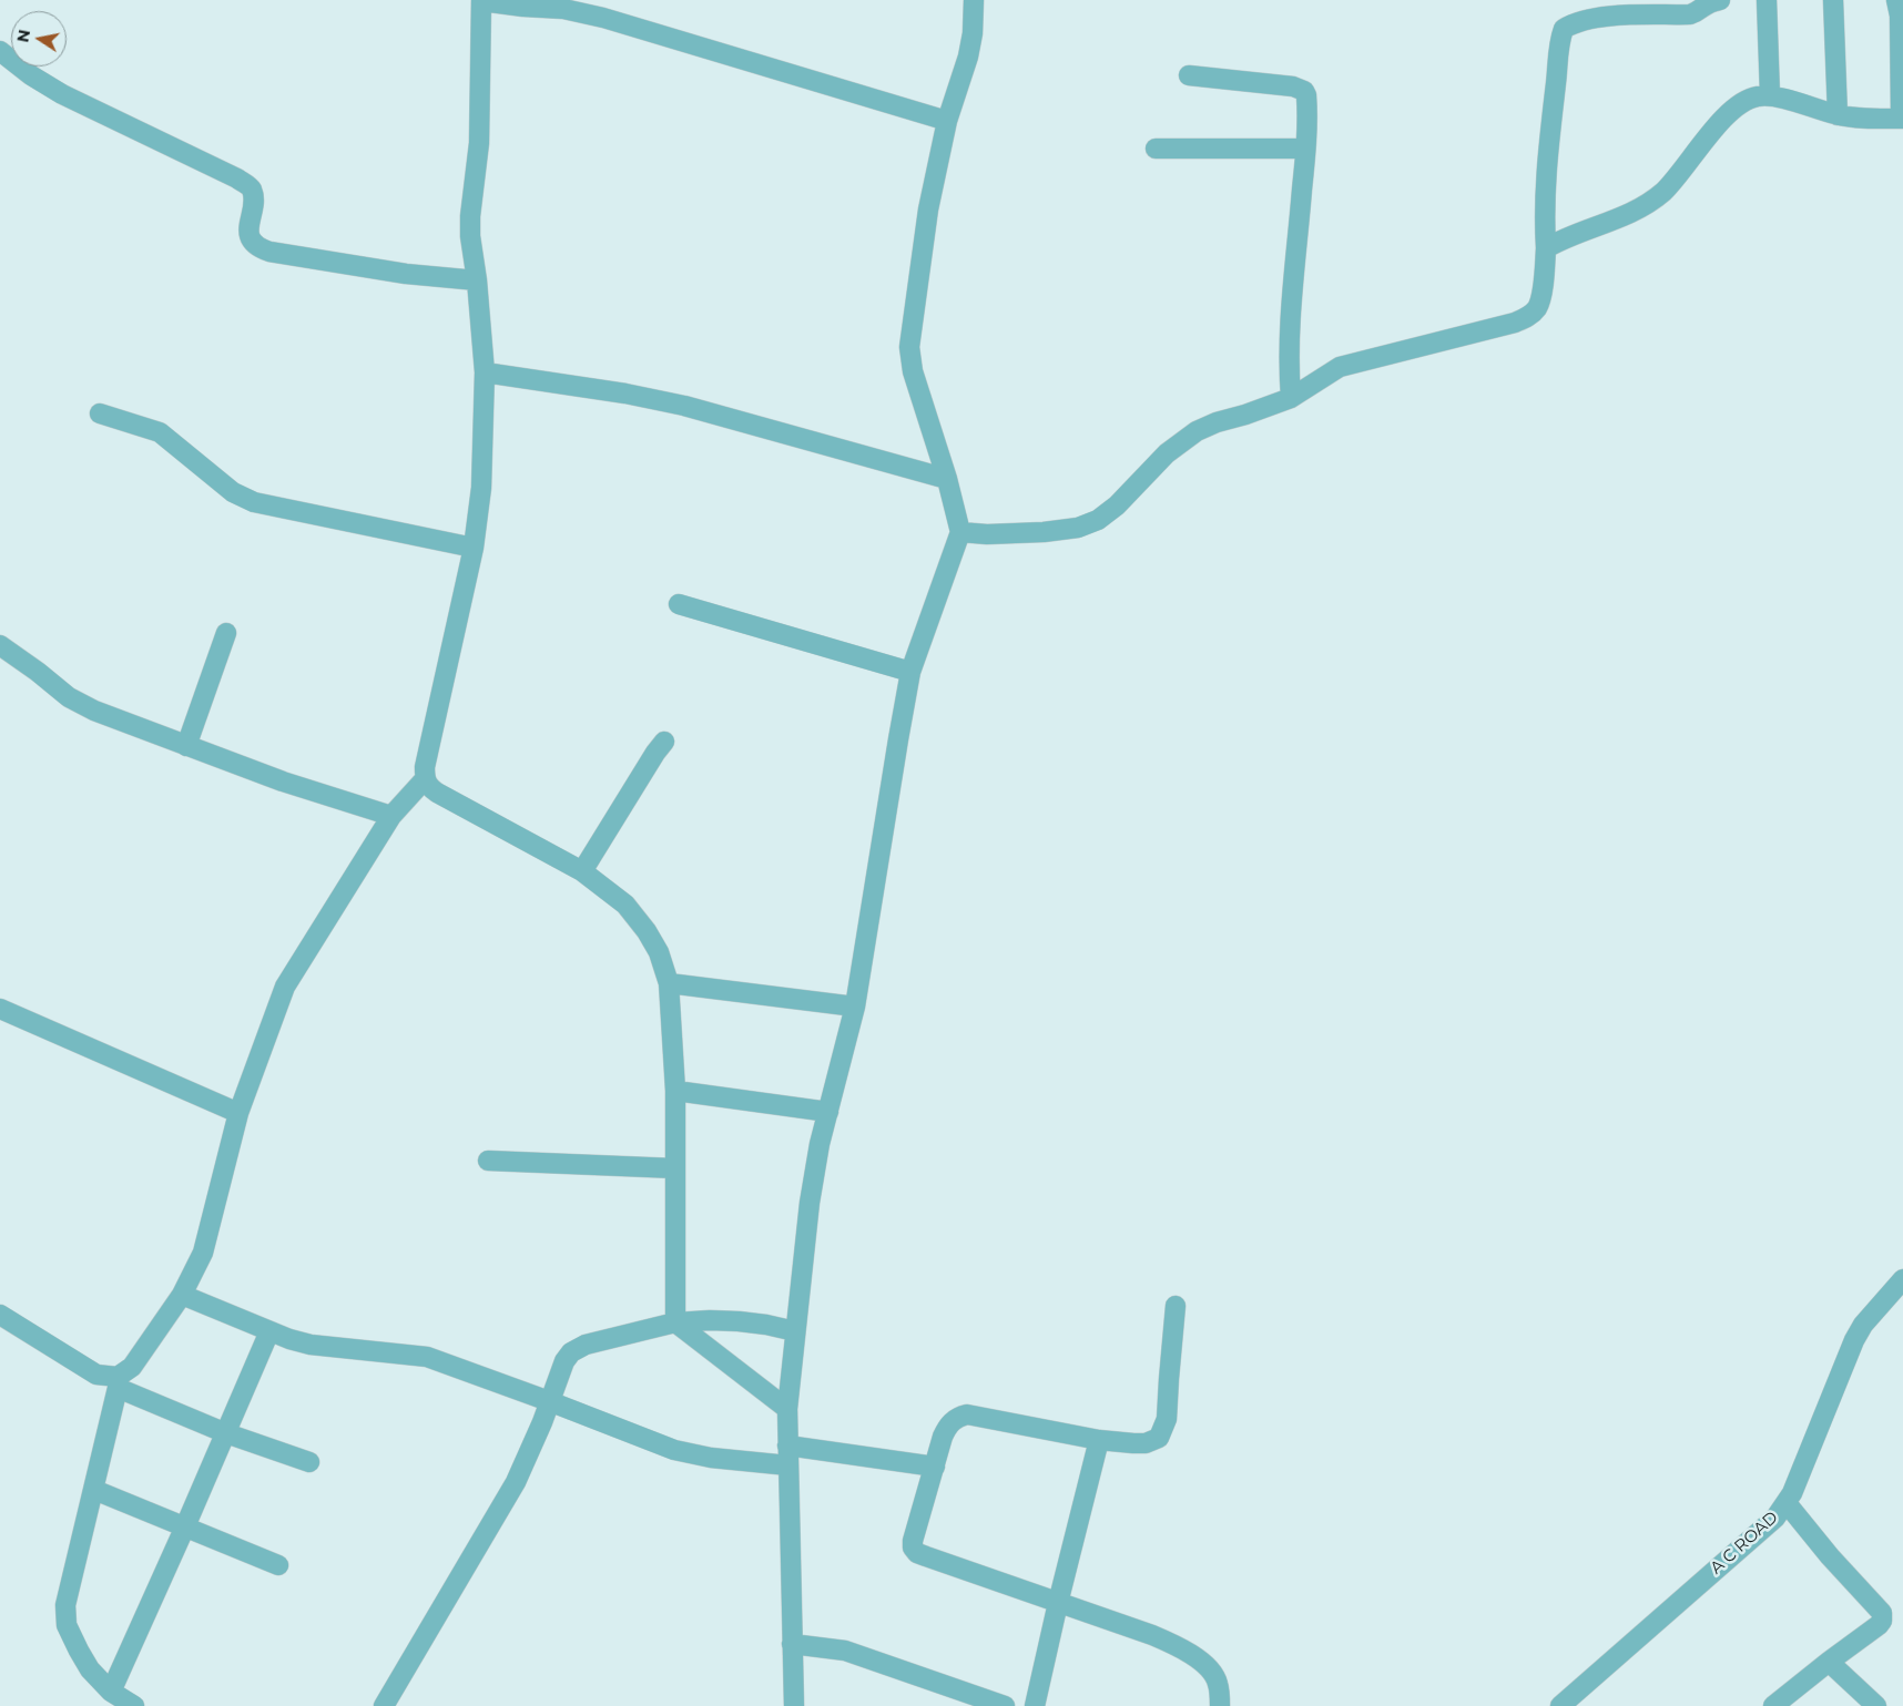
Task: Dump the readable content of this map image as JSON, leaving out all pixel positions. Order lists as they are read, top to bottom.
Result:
{
  "streets": {
    "street": ["A C ROAD"]
  },
  "north": "left"
}
